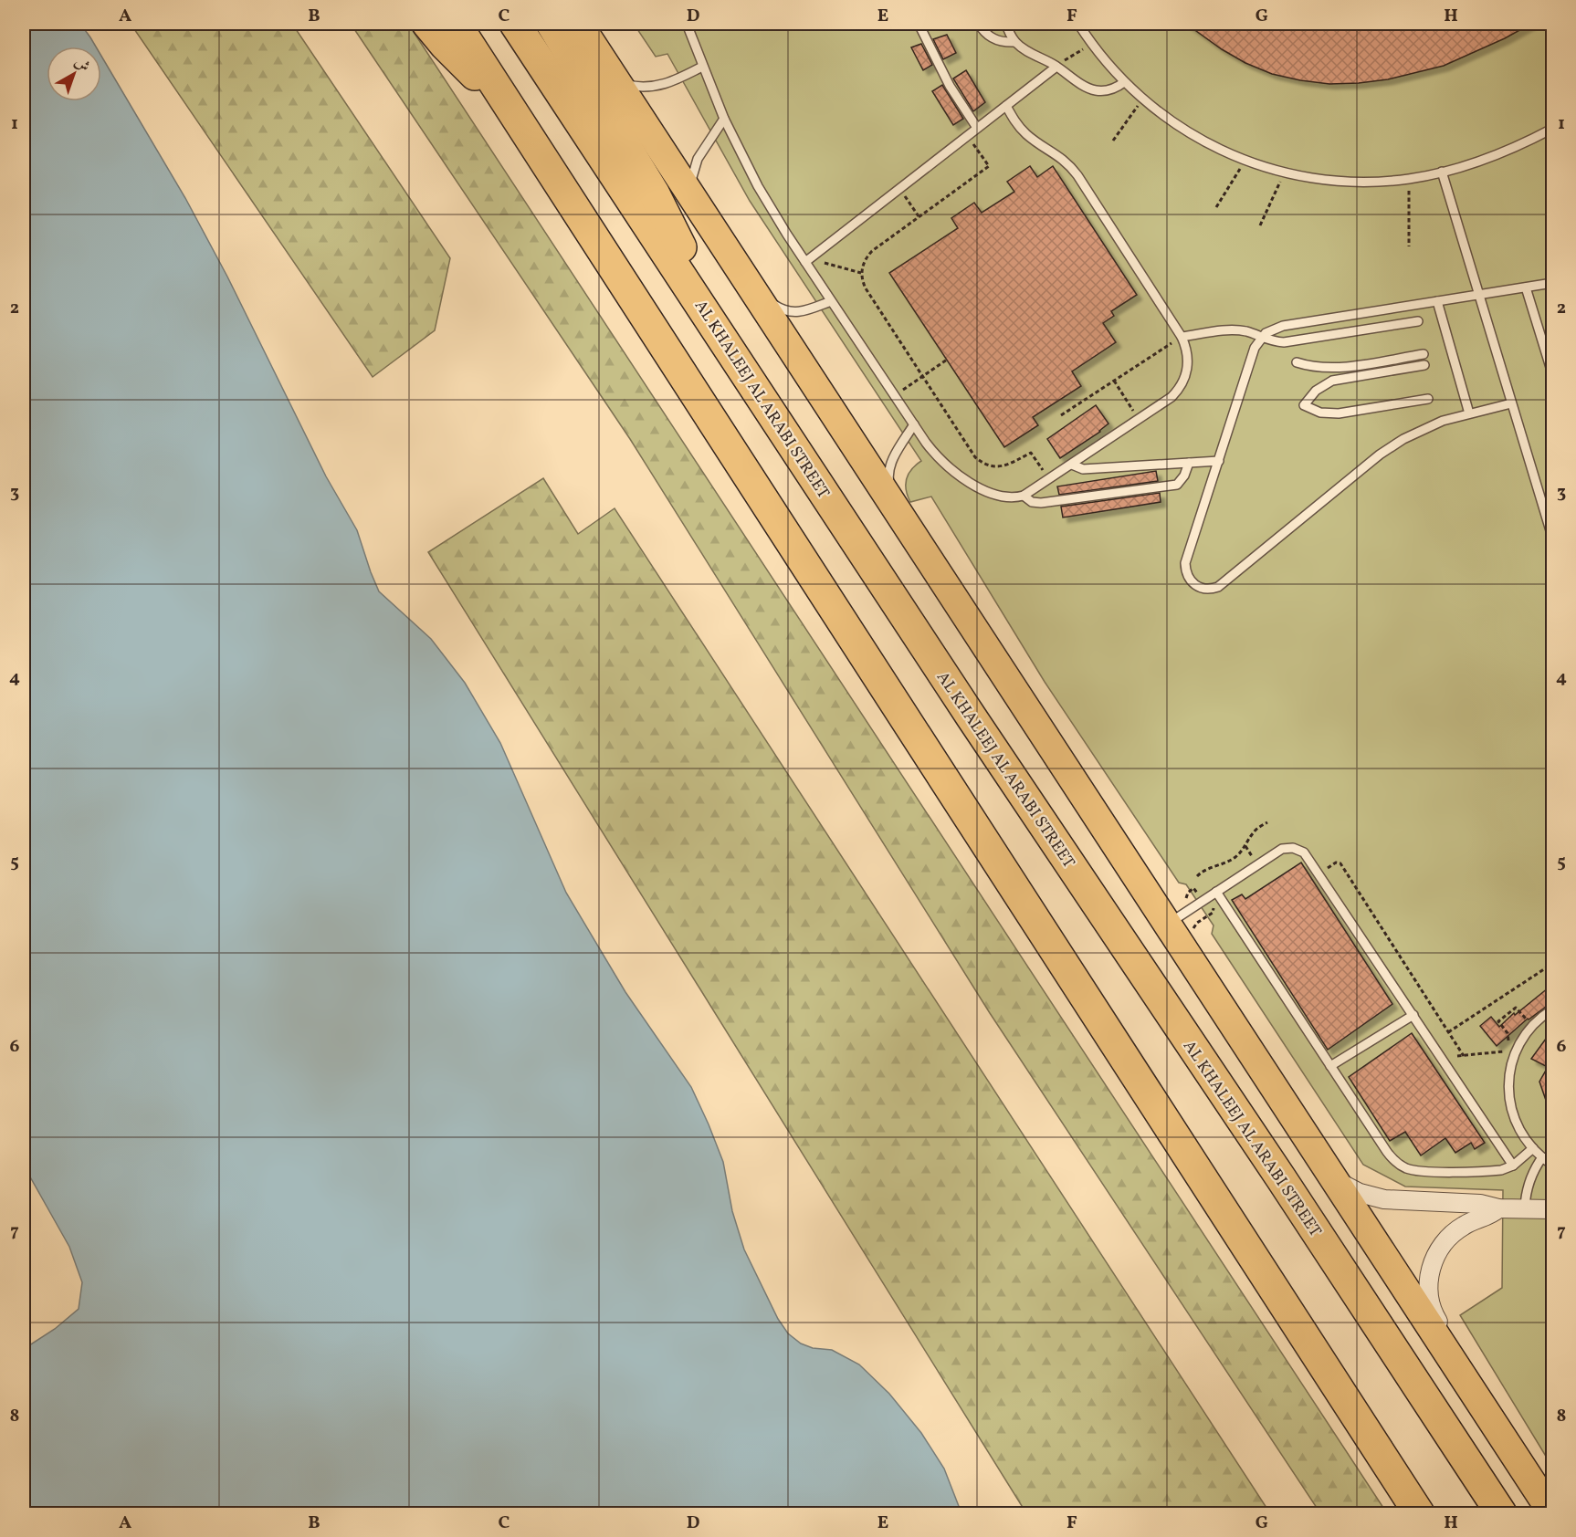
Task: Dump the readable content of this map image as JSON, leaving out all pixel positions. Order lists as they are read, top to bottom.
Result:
{
  "streets": {
    "highway": ["AL KHALEEJ AL ARABI STREET"]
  },
  "north": "top right",
  "grid": {
    "columns": [
      "A",
      "B",
      "C",
      "D",
      "E",
      "F",
      "G",
      "H"
    ],
    "rows": [
      "1",
      "2",
      "3",
      "4",
      "5",
      "6",
      "7",
      "8"
    ]
  }
}
